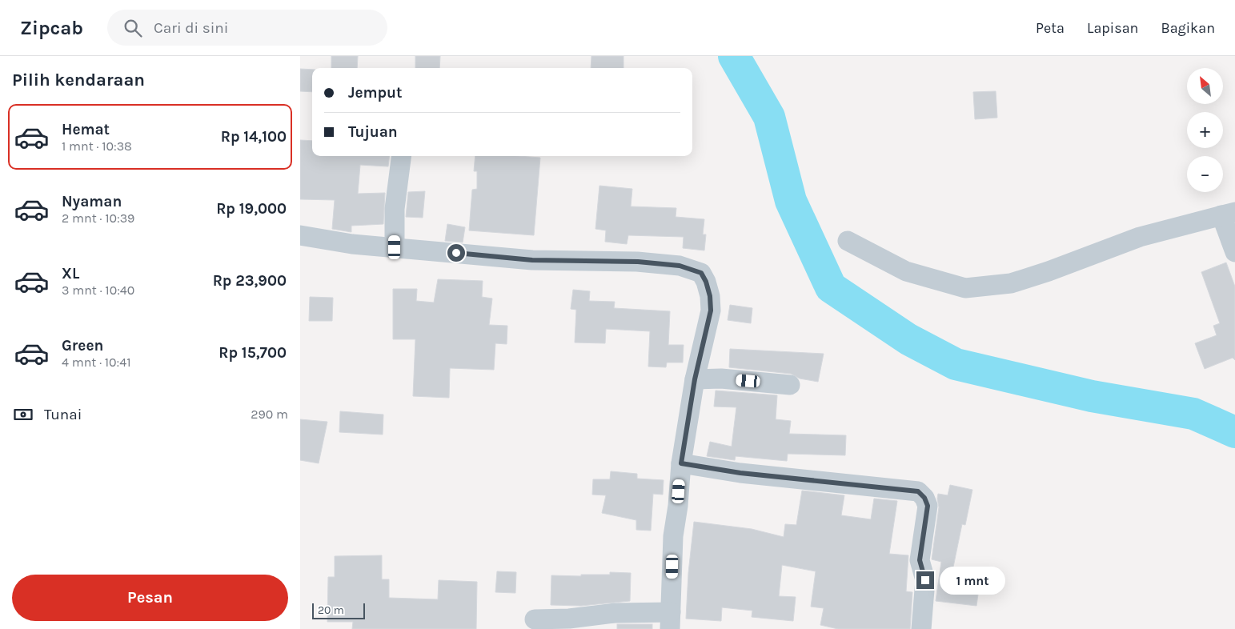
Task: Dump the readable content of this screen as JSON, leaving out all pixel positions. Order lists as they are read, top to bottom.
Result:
{
  "scale_bar": "20 m",
  "north": "top left",
  "page": {
    "header": "Zipcab",
    "search": "Cari di sini",
    "nav": ["Peta", "Lapisan", "Bagikan"],
    "heading": "Pilih kendaraan",
    "map_buttons": ["+", "−"],
    "banner": ["Jemput", "Tujuan"],
    "list": [
      {
        "name": "Hemat",
        "note": "1 mnt · 10:38",
        "value": "Rp 14,100"
      },
      {
        "name": "Nyaman",
        "note": "2 mnt · 10:39",
        "value": "Rp 19,000"
      },
      {
        "name": "XL",
        "note": "3 mnt · 10:40",
        "value": "Rp 23,900"
      },
      {
        "name": "Green",
        "note": "4 mnt · 10:41",
        "value": "Rp 15,700"
      }
    ],
    "pay": ["Tunai", "290 m"],
    "buttons": "Pesan",
    "bubble": "1 mnt",
    "scale": "20 m"
  }
}
